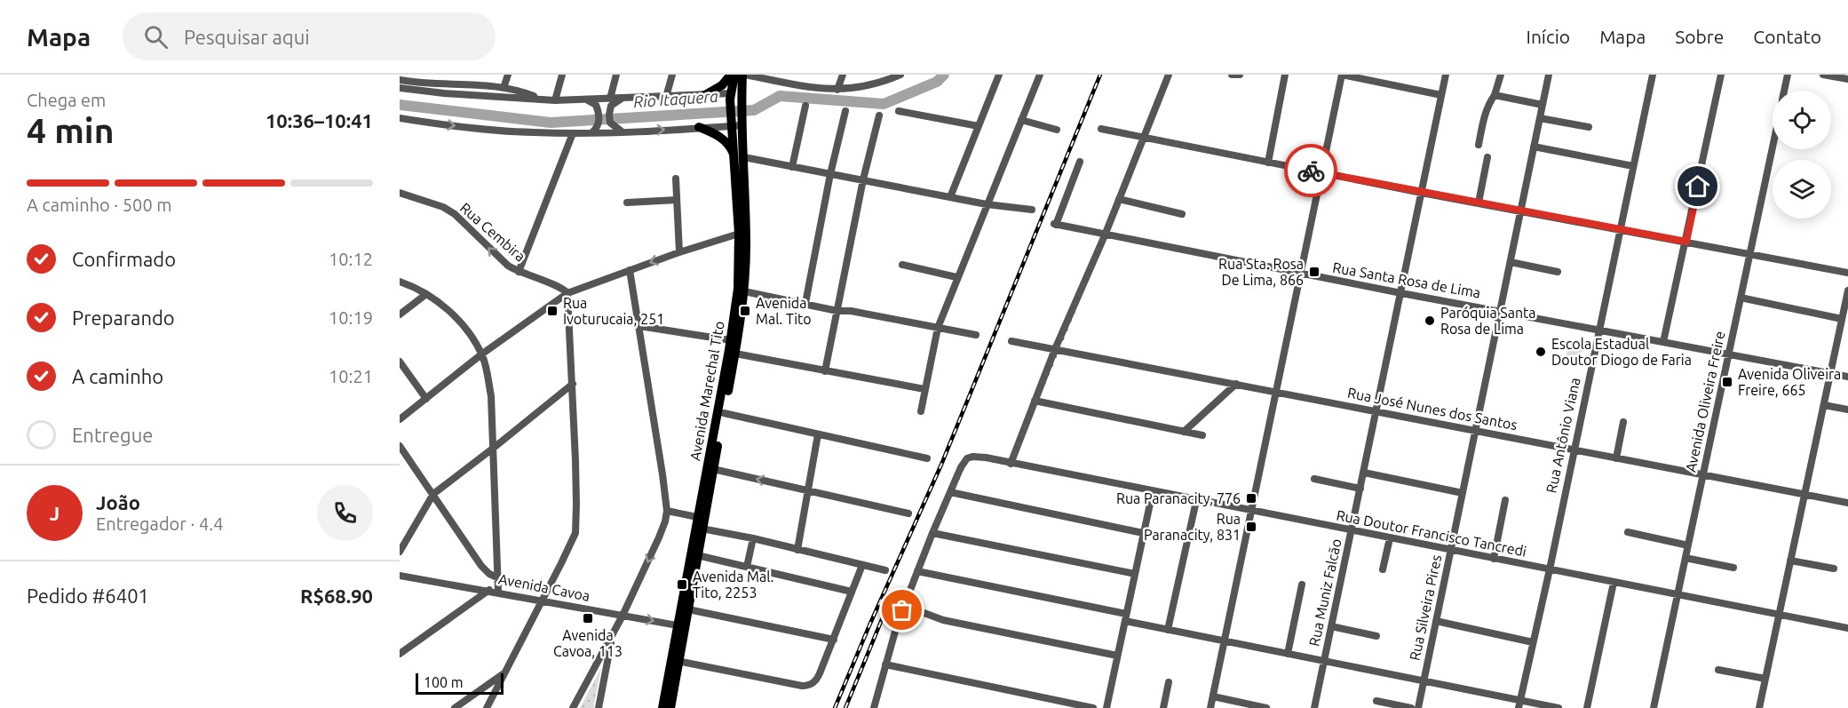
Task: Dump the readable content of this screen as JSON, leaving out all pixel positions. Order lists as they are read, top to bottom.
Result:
{
  "streets": {
    "main road": ["Avenida Marechal Tito"],
    "street": [
      "Rua Cembira",
      "Rua Santa Rosa de Lima",
      "Avenida Oliveira Freire",
      "Rua José Nunes dos Santos",
      "Rua Antônio Viana",
      "Rua Doutor Francisco Tancredi",
      "Avenida Cavoa",
      "Rua Muniz Falcão",
      "Rua Silveira Pires"
    ]
  },
  "crossings": [
    ["Rua Santa Rosa de Lima", "Avenida Oliveira Freire"],
    ["Rua Santa Rosa de Lima", "Rua Antônio Viana"],
    ["Rua Santa Rosa de Lima", "Rua Muniz Falcão"],
    ["Rua Santa Rosa de Lima", "Rua Silveira Pires"],
    ["Avenida Marechal Tito", "Avenida Cavoa"],
    ["Avenida Oliveira Freire", "Rua José Nunes dos Santos"],
    ["Avenida Oliveira Freire", "Rua Doutor Francisco Tancredi"],
    ["Rua José Nunes dos Santos", "Rua Antônio Viana"],
    ["Rua José Nunes dos Santos", "Rua Muniz Falcão"],
    ["Rua José Nunes dos Santos", "Rua Silveira Pires"],
    ["Rua Antônio Viana", "Rua Doutor Francisco Tancredi"],
    ["Rua Doutor Francisco Tancredi", "Rua Muniz Falcão"],
    ["Rua Doutor Francisco Tancredi", "Rua Silveira Pires"]
  ],
  "one_way": ["Rua Cembira"],
  "water": ["Rio Itaquera"],
  "places": {
    "transit": [
      "Rua Sta. Rosa De Lima, 866",
      "Rua Ivoturucaia, 251",
      "Avenida Mal. Tito",
      "Avenida Oliveira Freire, 665",
      "Rua Paranacity, 776",
      "Rua Paranacity, 831",
      "Avenida Mal. Tito, 2253",
      "Avenida Cavoa, 113"
    ],
    "other": ["Paróquia Santa Rosa de Lima", "Escola Estadual Doutor Diogo de Faria"]
  },
  "scale_bar": "100 m",
  "page": {
    "header": "Mapa",
    "search": "Pesquisar aqui",
    "nav": [
      "Início",
      "Mapa",
      "Sobre",
      "Contato"
    ],
    "heading": ["4 min", "Chega em", "10:36–10:41"],
    "panel": [
      "João",
      "Entregador · 4.4",
      "Pedido #6401",
      "R$68.90"
    ],
    "bar": "A caminho · 500 m",
    "list": [
      ["Confirmado", "10:12"],
      ["Preparando", "10:19"],
      ["A caminho", "10:21"],
      "Entregue"
    ],
    "round": "J",
    "scale": "100 m"
  }
}
